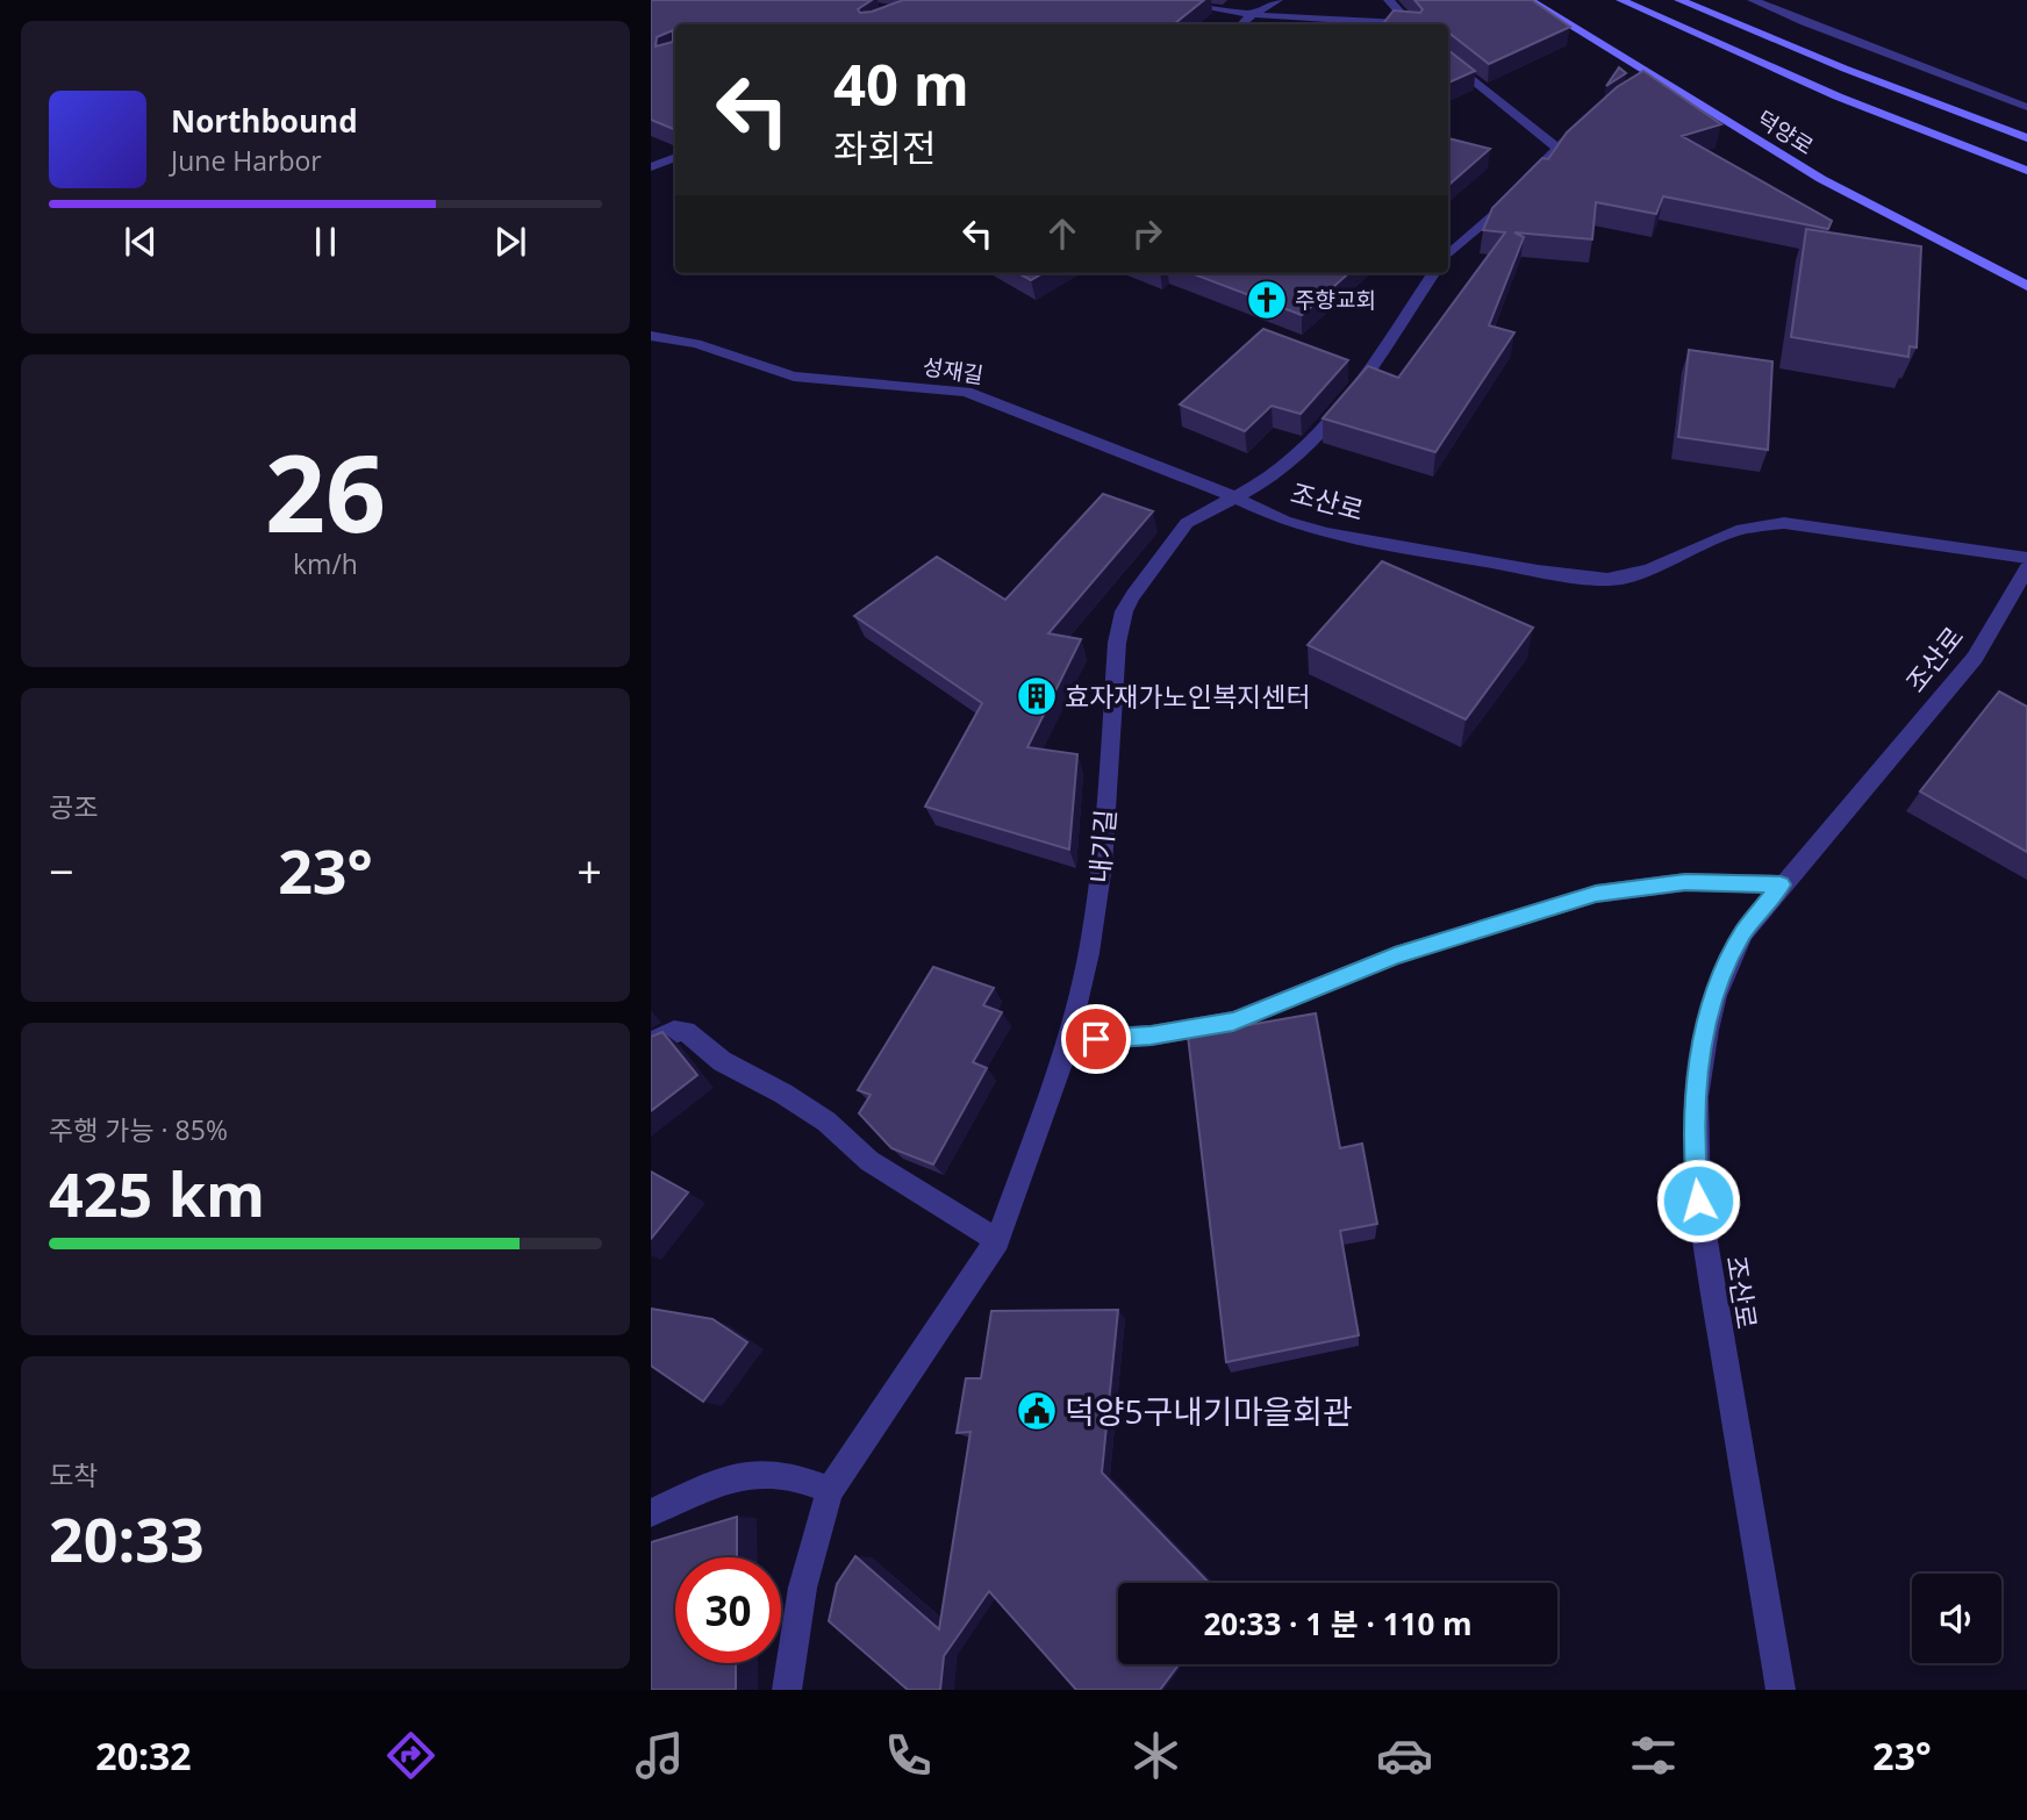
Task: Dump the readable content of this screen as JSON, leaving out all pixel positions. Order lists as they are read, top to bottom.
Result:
{
  "streets": {
    "main road": ["덕양로"],
    "street": ["성재길", "조산로", "내기길"]
  },
  "crossings": [
    ["성재길", "조산로"],
    ["성재길", "내기길"],
    ["조산로", "내기길"]
  ],
  "places": {
    "church": ["주향교회"],
    "building": ["효자재가노인복지센터"],
    "public building": ["덕양5구내기마을회관"]
  },
  "page": {
    "turn": ["40 m", "좌회전"],
    "song": ["Northbound", "June Harbor"],
    "tile": [
      ["26", "km/h"],
      "공조",
      ["주행 가능 · 85%", "425 km"],
      ["도착", "20:33"]
    ],
    "heat": ["−", "23°", "+"],
    "limit": "30",
    "trip": "20:33 · 1 분 · 110 m",
    "tabs": ["20:32", "23°"]
  }
}
